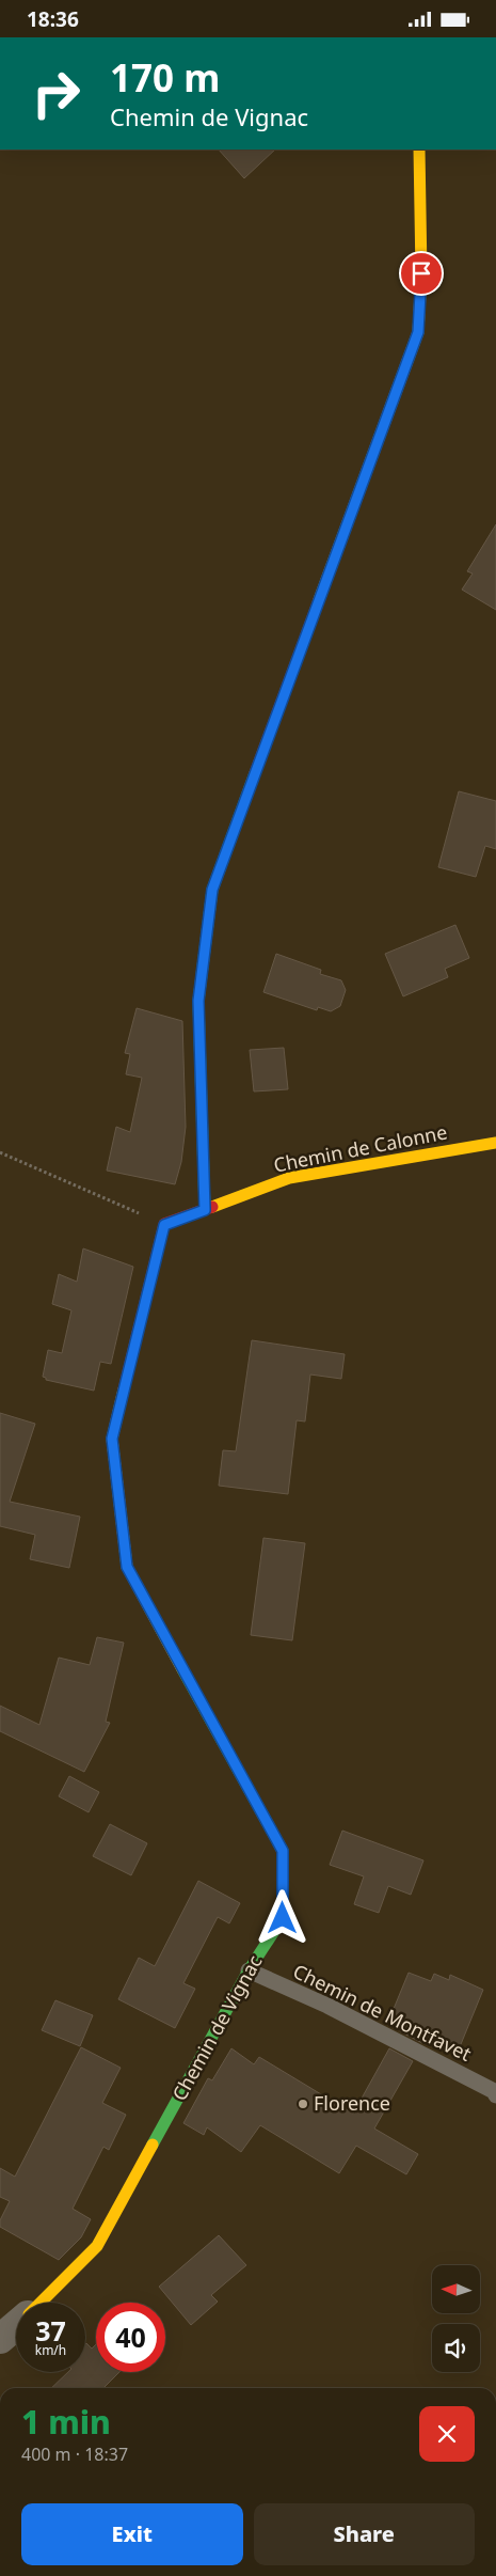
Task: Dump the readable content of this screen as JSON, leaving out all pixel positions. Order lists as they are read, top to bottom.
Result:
{
  "streets": {
    "street": ["Chemin de Calonne", "Chemin de Vignac"],
    "lane": ["Chemin de Montfavet"]
  },
  "crossings": [
    ["Chemin de Montfavet", "Chemin de Vignac"]
  ],
  "places": ["Florence"],
  "north": "left",
  "page": {
    "status": "18:36",
    "turn": ["170 m", "Chemin de Vignac"],
    "speed": "37 km/h",
    "limit": "40",
    "heading": ["1 min", "400 m · 18:37"],
    "buttons": ["Exit", "Share"]
  }
}
